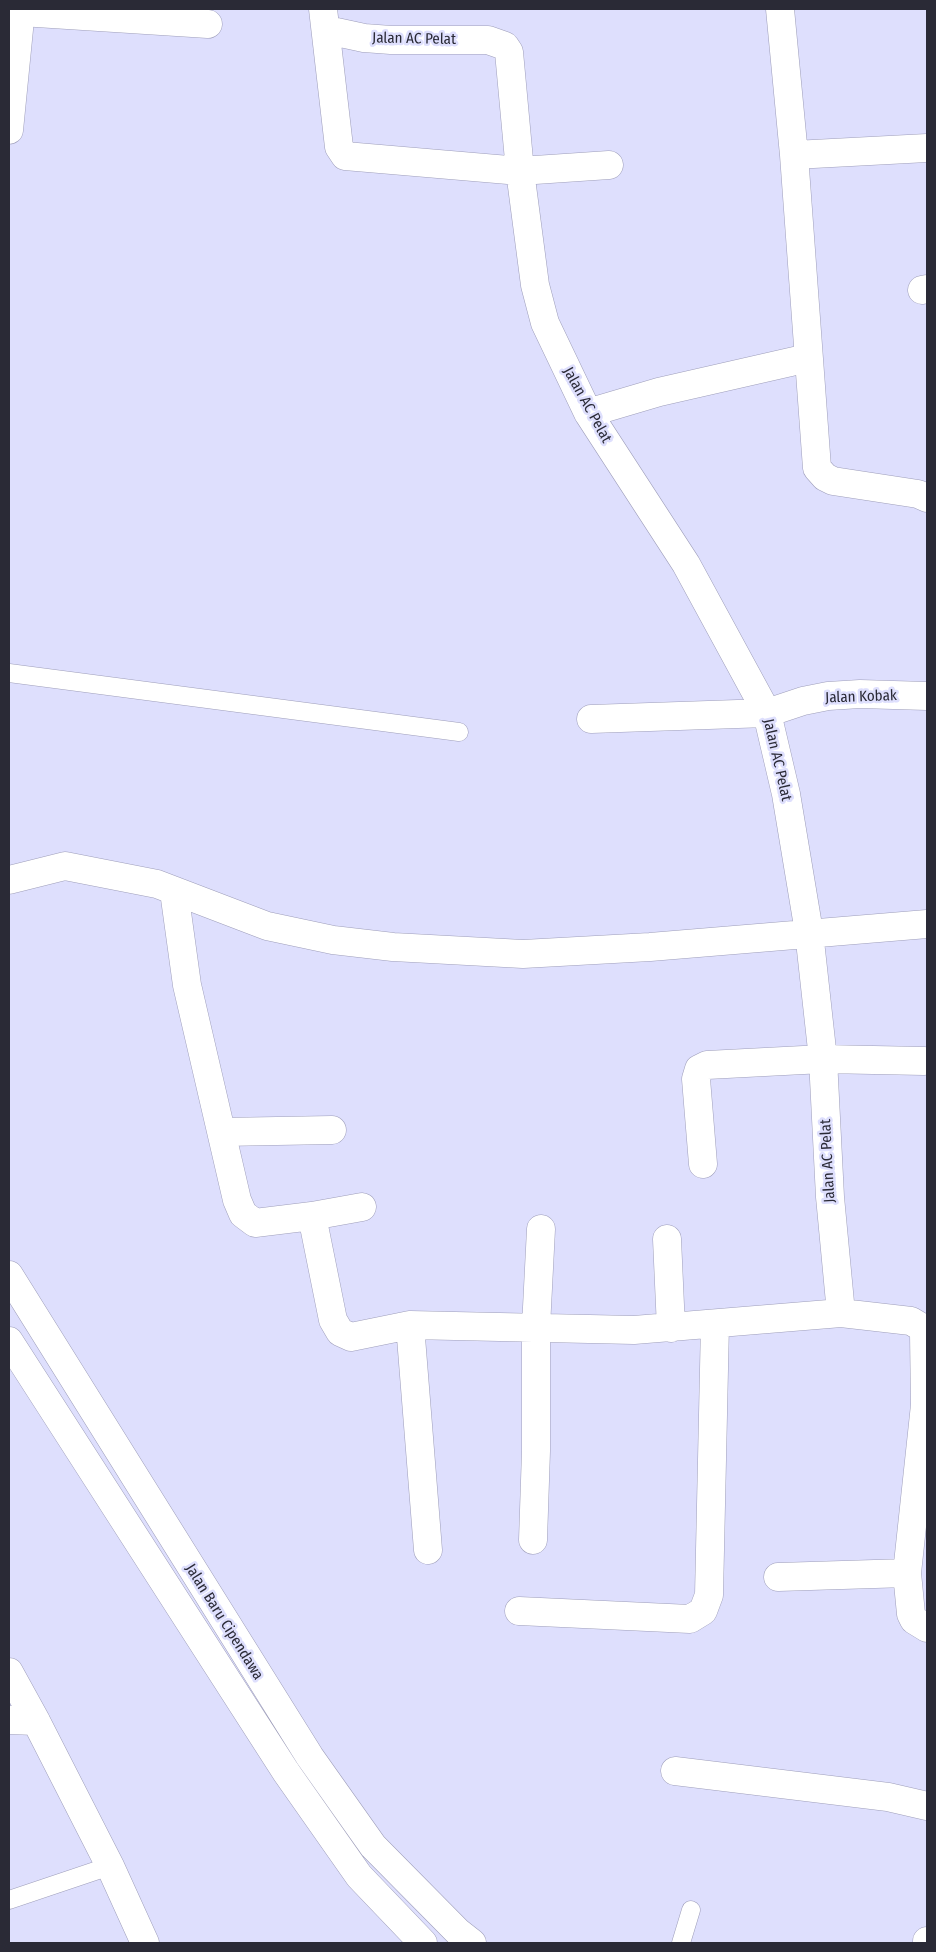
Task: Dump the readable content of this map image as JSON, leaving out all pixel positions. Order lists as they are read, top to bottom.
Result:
{
  "streets": {
    "street": ["Jalan AC Pelat", "Jalan Kobak", "Jalan Baru Cipendawa"]
  },
  "crossings": [
    ["Jalan AC Pelat", "Jalan Kobak"]
  ]
}
